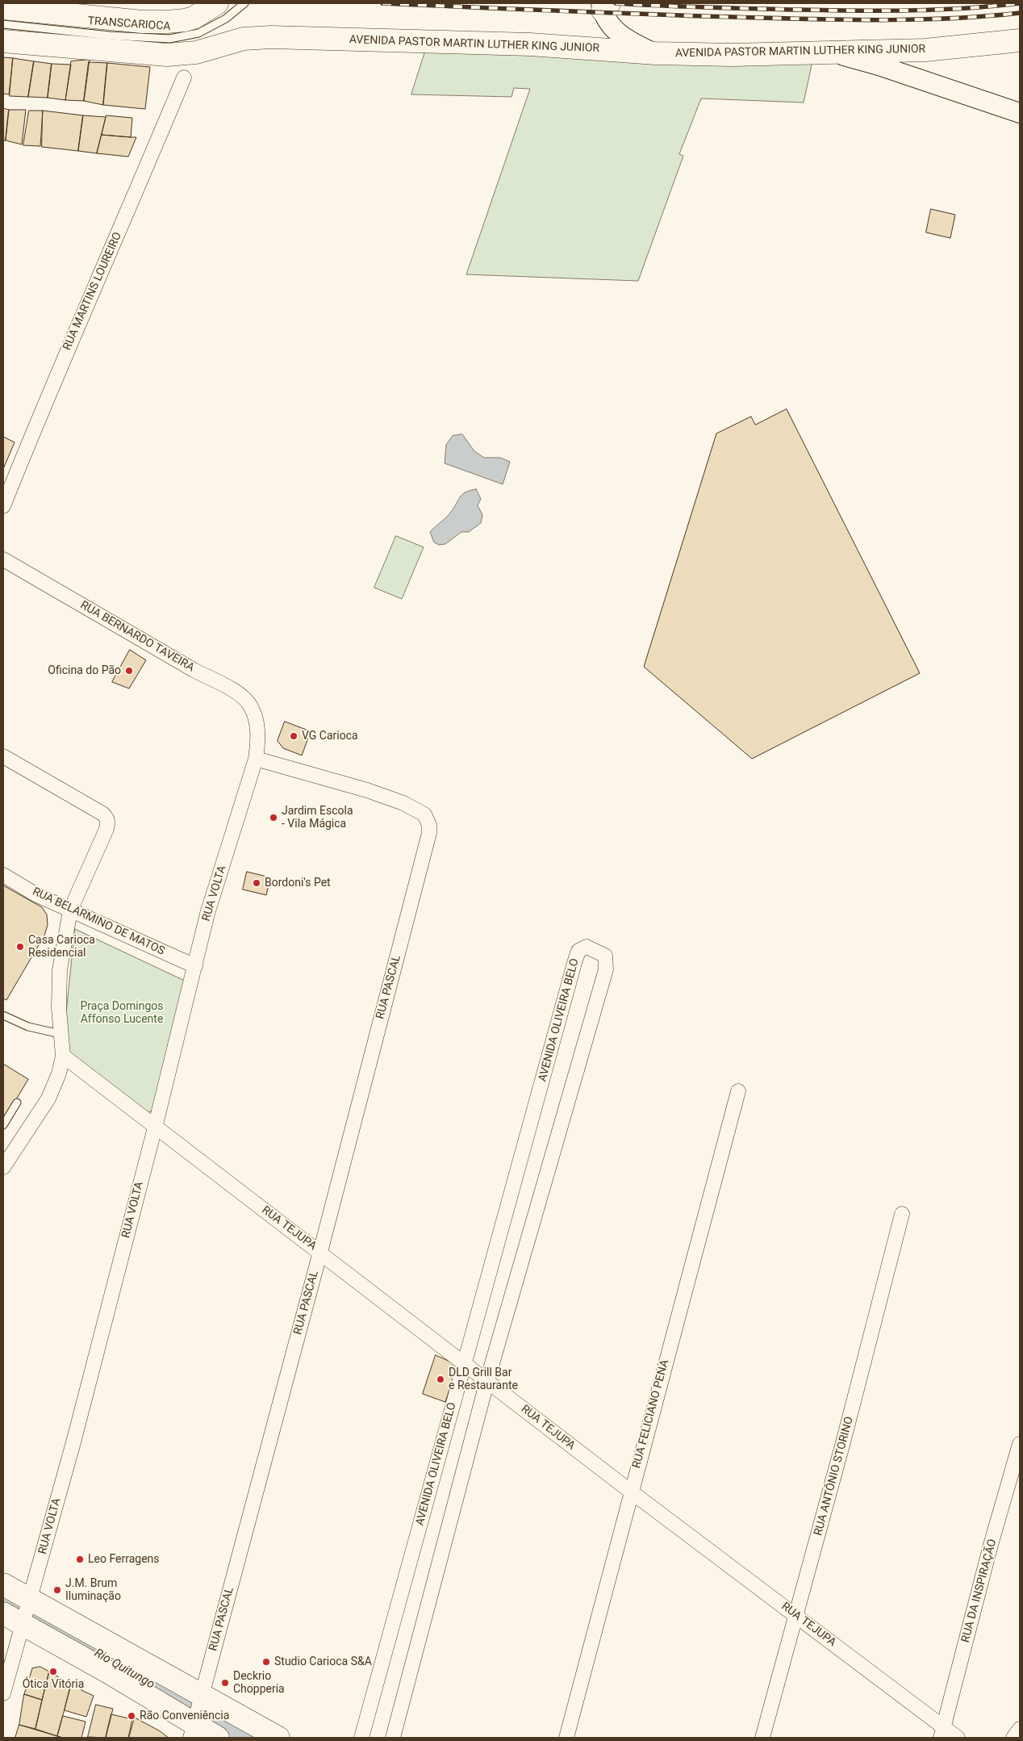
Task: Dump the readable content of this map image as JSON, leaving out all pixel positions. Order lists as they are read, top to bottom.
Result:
{
  "streets": {
    "main road": ["AVENIDA PASTOR MARTIN LUTHER KING JUNIOR"],
    "street": [
      "RUA MARTINS LOUREIRO",
      "RUA BERNARDO TAVEIRA",
      "RUA VOLTA",
      "RUA BELARMINO DE MATOS",
      "RUA PASCAL",
      "AVENIDA OLIVEIRA BELO",
      "RUA TEJUPA",
      "RUA FELICIANO PENA",
      "RUA ANTÔNIO STORINO",
      "RUA DA INSPIRAÇÃO"
    ],
    "lane": ["TRANSCARIOCA"]
  },
  "crossings": [
    ["RUA BERNARDO TAVEIRA", "RUA VOLTA"],
    ["RUA VOLTA", "RUA BELARMINO DE MATOS"],
    ["RUA VOLTA", "RUA PASCAL"],
    ["RUA VOLTA", "RUA TEJUPA"],
    ["RUA PASCAL", "RUA TEJUPA"],
    ["AVENIDA OLIVEIRA BELO", "RUA TEJUPA"],
    ["RUA TEJUPA", "RUA FELICIANO PENA"],
    ["RUA TEJUPA", "RUA ANTÔNIO STORINO"],
    ["RUA TEJUPA", "RUA DA INSPIRAÇÃO"]
  ],
  "water": ["Rio Quitungo"],
  "parks": ["Praça Domingos Affonso Lucente"],
  "places": [
    "Oficina do Pão",
    "VG Carioca",
    "Jardim Escola - Vila Mágica",
    "Bordoni's Pet",
    "Casa Carioca Residencial",
    "DLD Grill Bar e Restaurante",
    "Leo Ferragens",
    "J.M. Brum Iluminação",
    "Studio Carioca S&A",
    "Ótica Vitória",
    "Deckrio Chopperia",
    "Rão Conveniência"
  ]
}
